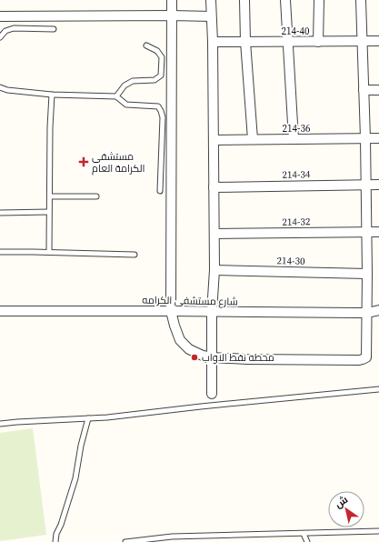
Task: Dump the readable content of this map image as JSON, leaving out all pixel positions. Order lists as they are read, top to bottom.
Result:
{
  "streets": {
    "street": [
      "214-40",
      "214-36",
      "214-34",
      "214-32",
      "214-30",
      "شارع مستشفى الكرامه"
    ]
  },
  "places": {
    "health": ["مستشفى الكرامة العام"],
    "other": ["محطه نفط الاواب"]
  },
  "north": "top left"
}
